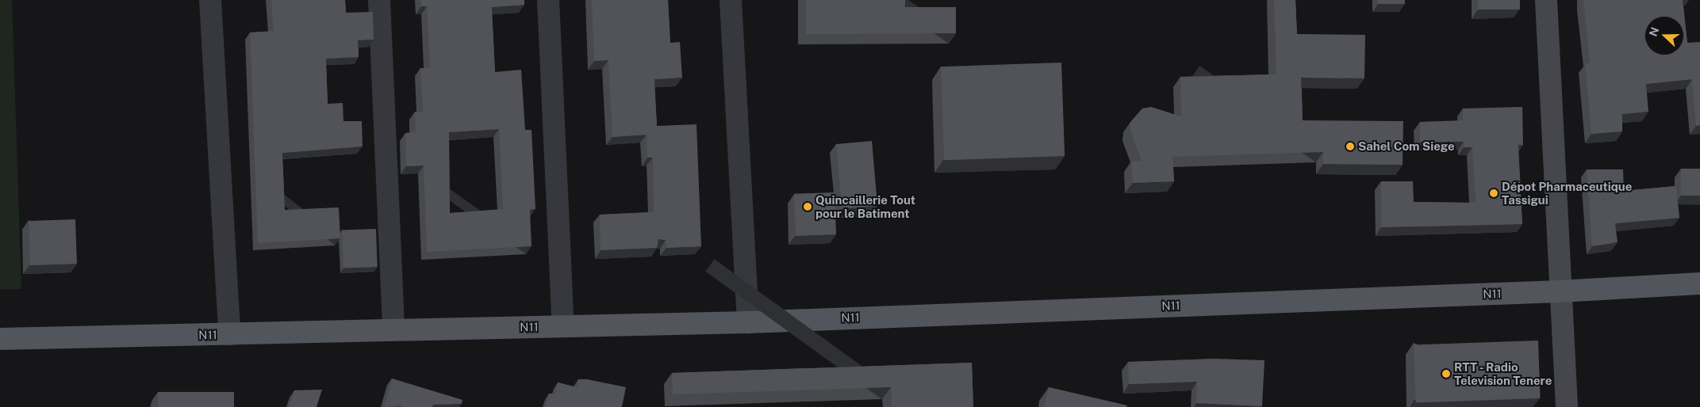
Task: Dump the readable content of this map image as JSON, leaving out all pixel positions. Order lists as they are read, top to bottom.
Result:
{
  "streets": {
    "main road": ["N11"]
  },
  "places": [
    "Sahel Com Siege",
    "Dépot Pharmaceutique Tassigui",
    "Quincaillerie Tout pour le Batiment",
    "RTT - Radio Television Tenere"
  ],
  "north": "left"
}
